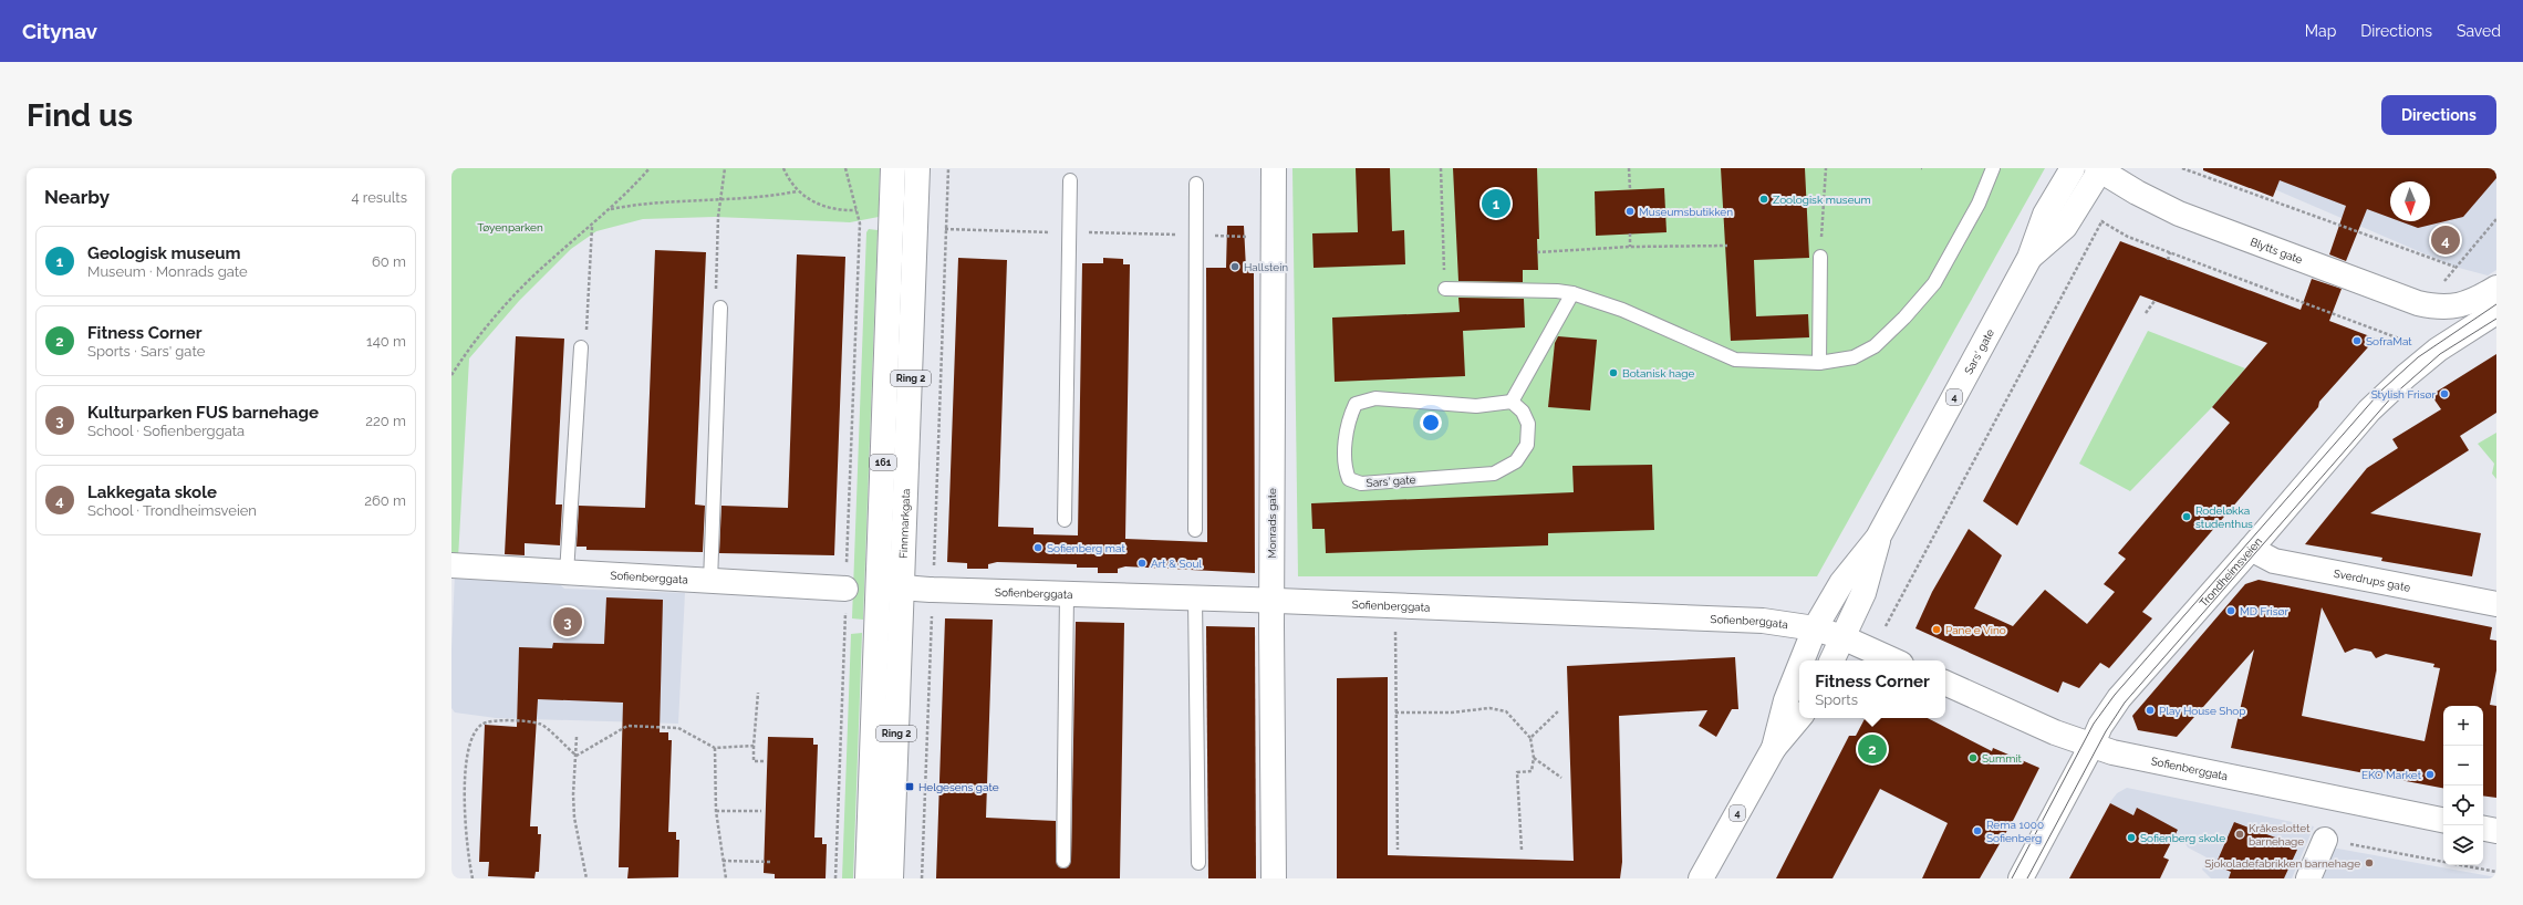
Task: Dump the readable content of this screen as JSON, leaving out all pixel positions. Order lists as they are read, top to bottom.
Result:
{
  "streets": {
    "street": [
      "Blytts gate",
      "Sars' gate",
      "Ring 2",
      "4",
      "161",
      "Finnmarkgata",
      "Monrads gate",
      "Trondheimsveien",
      "Sofienberggata",
      "Sverdrups gate"
    ]
  },
  "crossings": [
    ["Blytts gate", "Sars' gate"],
    ["Sars' gate", "Sofienberggata"],
    ["Ring 2", "161"],
    ["Ring 2", "Sofienberggata"],
    ["161", "Sofienberggata"],
    ["Finnmarkgata", "Sofienberggata"],
    ["Monrads gate", "Sofienberggata"],
    ["Trondheimsveien", "Sofienberggata"],
    ["Trondheimsveien", "Sverdrups gate"]
  ],
  "parks": ["Tøyenparken"],
  "places": {
    "other": [
      "Zoologisk museum",
      "Museumsbutikken",
      "Hallstein",
      "SofraMat",
      "Botanisk hage",
      "Stylish Frisør",
      "Rodeløkka studenthus",
      "Sofienberg mat",
      "Art & Soul",
      "MD Frisør",
      "Pane e Vino",
      "Play House Shop",
      "Summit",
      "EKO Market",
      "Rema 1000 Sofienberg",
      "Kråkeslottet barnehage",
      "Sofienberg skole",
      "Sjokoladefabrikken barnehage"
    ],
    "transit": ["Helgesens gate"]
  },
  "north": "bottom",
  "page": {
    "header": "Citynav",
    "nav": ["Map", "Directions", "Saved"],
    "buttons": "Directions",
    "title": "Find us",
    "heading": ["Nearby", "4 results"],
    "pins": [
      "1",
      "4",
      "3",
      "2"
    ],
    "list": [
      {
        "mark": "1",
        "name": "Geologisk museum",
        "note": "Museum · Monrads gate",
        "value": "60 m"
      },
      {
        "mark": "2",
        "name": "Fitness Corner",
        "note": "Sports · Sars' gate",
        "value": "140 m"
      },
      {
        "mark": "3",
        "name": "Kulturparken FUS barnehage",
        "note": "School · Sofienberggata",
        "value": "220 m"
      },
      {
        "mark": "4",
        "name": "Lakkegata skole",
        "note": "School · Trondheimsveien",
        "value": "260 m"
      }
    ],
    "popup": ["Fitness Corner", "Sports"],
    "map_buttons": ["+", "−"]
  }
}
